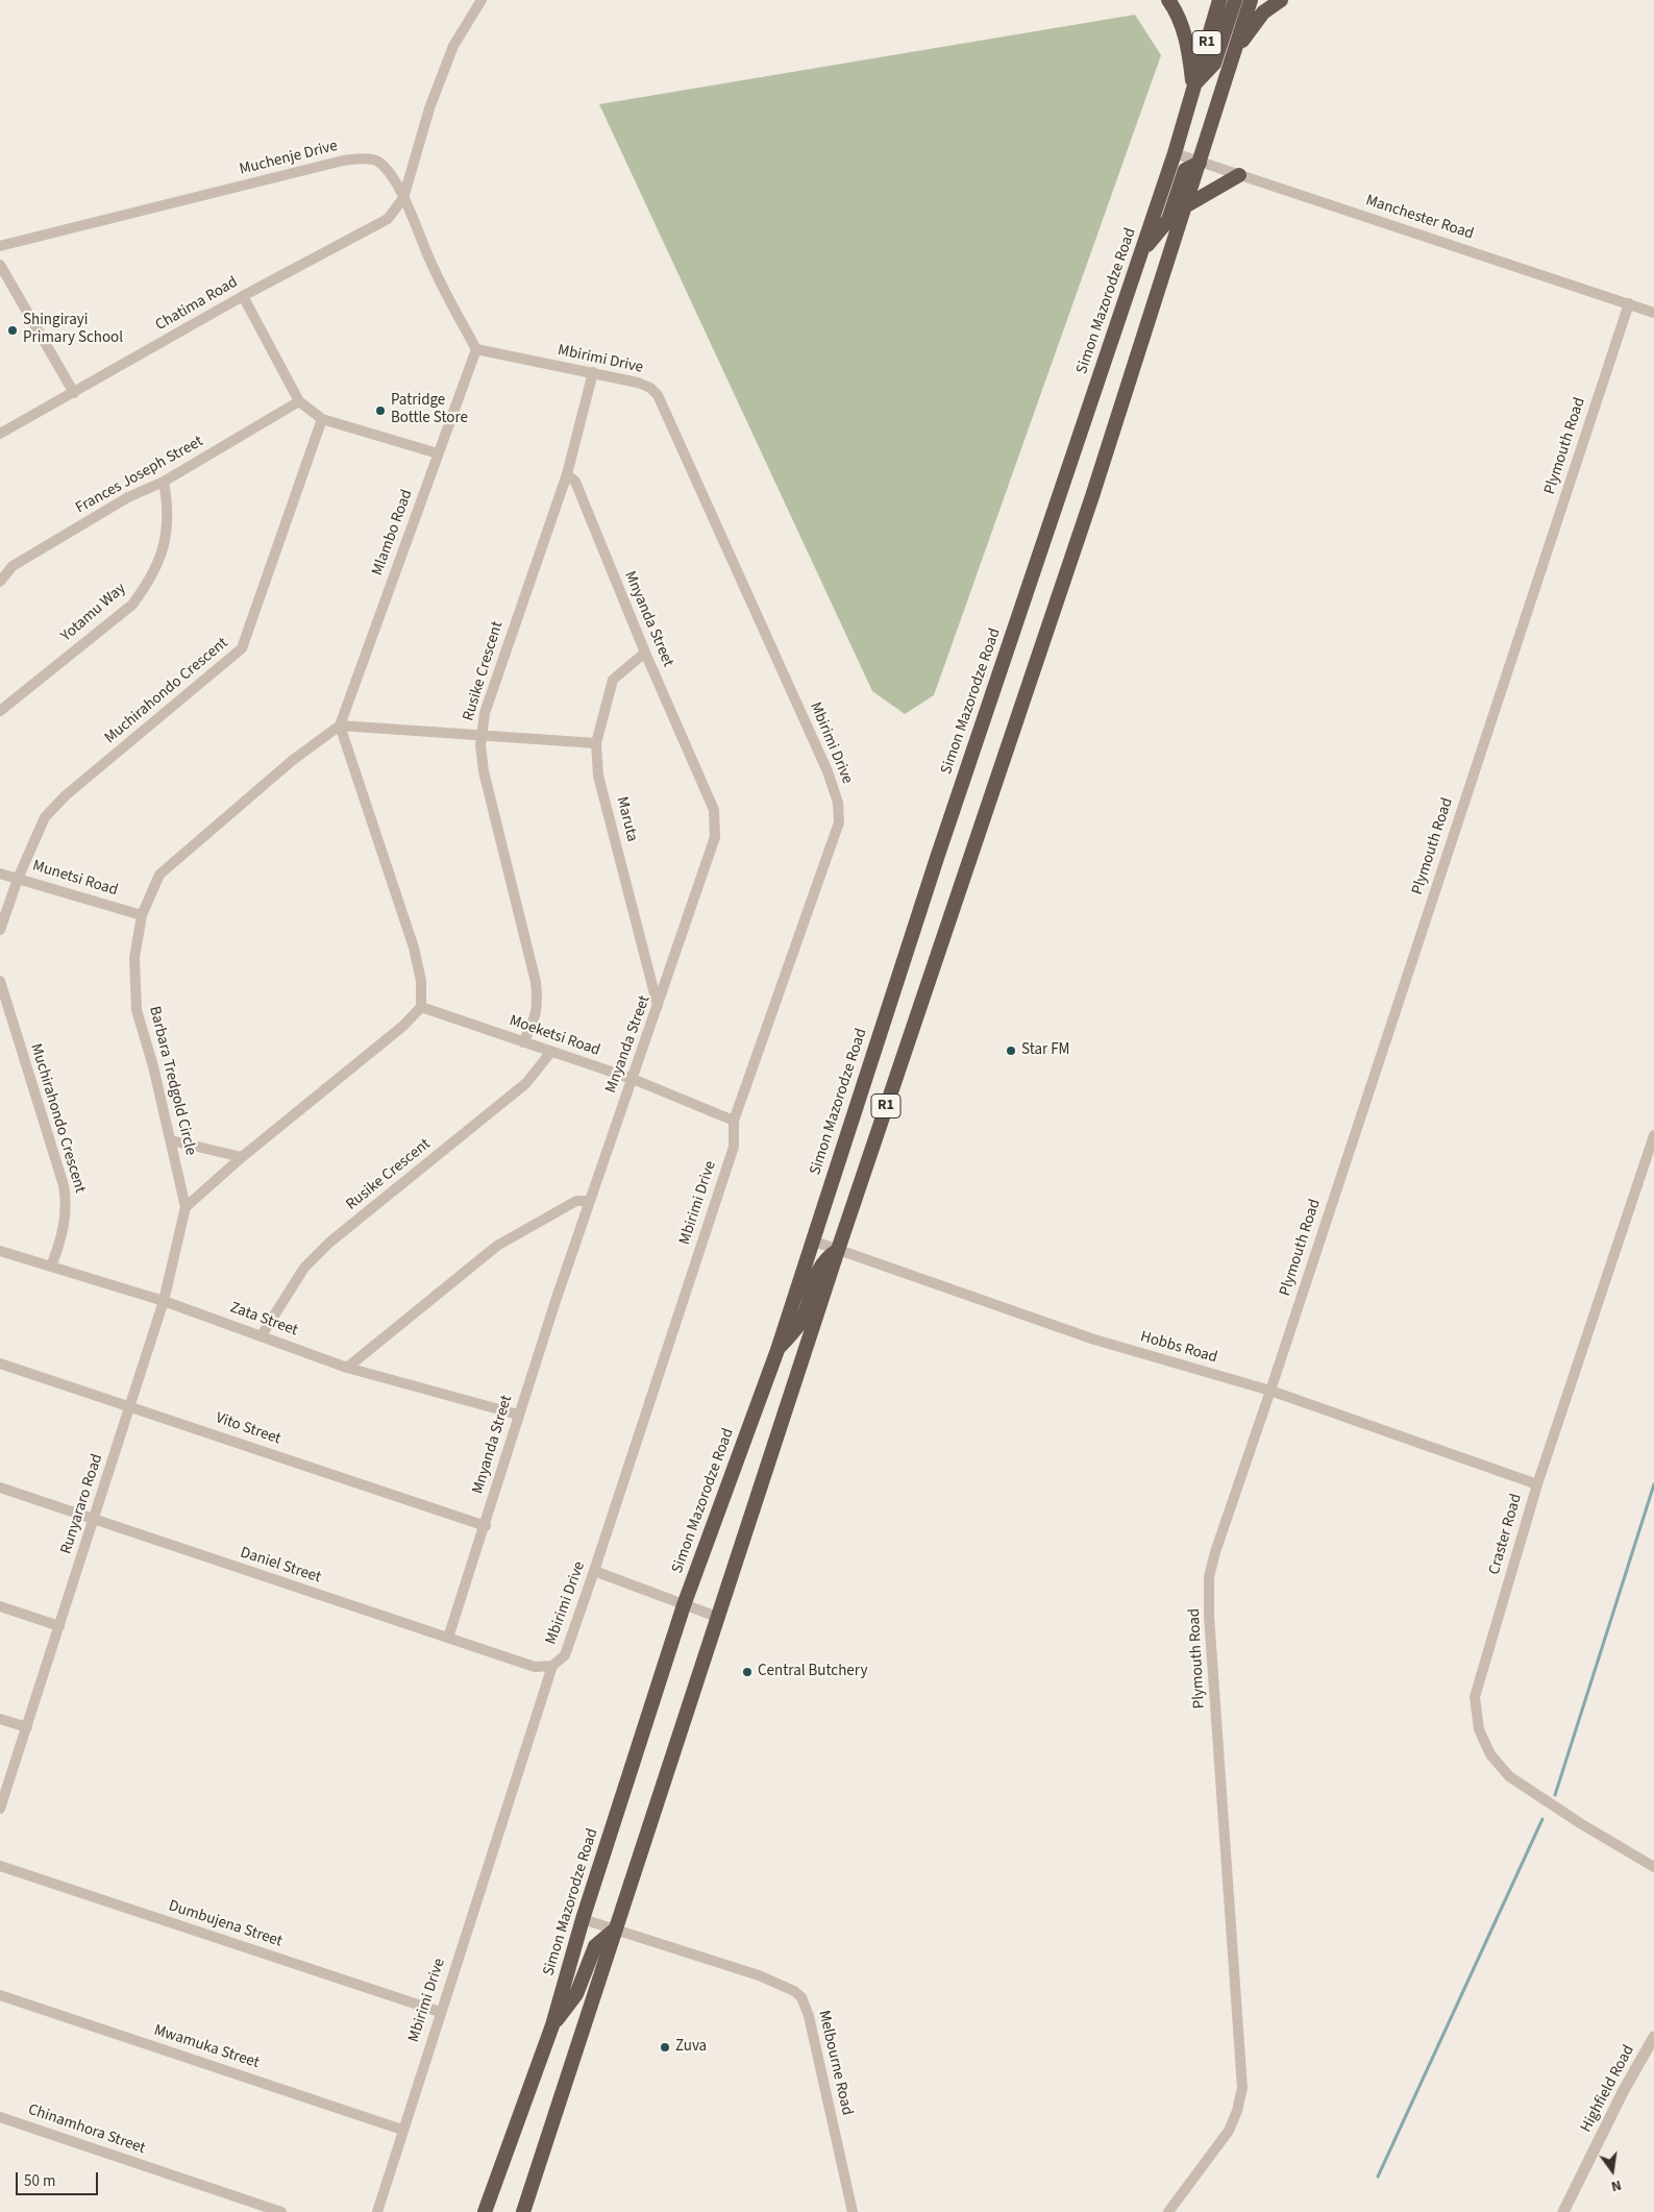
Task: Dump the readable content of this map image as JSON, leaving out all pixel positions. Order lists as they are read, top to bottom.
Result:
{
  "streets": {
    "highway": ["R1", "Simon Mazorodze Road"],
    "street": [
      "Muchenje Drive",
      "Manchester Road",
      "Chatima Road",
      "Mbirimi Drive",
      "Plymouth Road",
      "Frances Joseph Street",
      "Mlambo Road",
      "Yotamu Way",
      "Mnyanda Street",
      "Rusike Crescent",
      "Muchirahondo Crescent",
      "Maruta",
      "Munetsi Road",
      "Moeketsi Road",
      "Barbara Tredgold Circle",
      "Zata Street",
      "Hobbs Road",
      "Vito Street",
      "Runyararo Road",
      "Craster Road",
      "Daniel Street",
      "Dumbujena Street",
      "Mwamuka Street",
      "Melbourne Road",
      "Highfield Road",
      "Chinamhora Street"
    ]
  },
  "crossings": [
    ["R1", "Manchester Road"],
    ["R1", "Hobbs Road"],
    ["R1", "Melbourne Road"],
    ["Muchenje Drive", "Chatima Road"],
    ["Muchenje Drive", "Mbirimi Drive"],
    ["Muchenje Drive", "Mlambo Road"],
    ["Manchester Road", "Simon Mazorodze Road"],
    ["Manchester Road", "Plymouth Road"],
    ["Simon Mazorodze Road", "Hobbs Road"],
    ["Simon Mazorodze Road", "Melbourne Road"],
    ["Mbirimi Drive", "Mlambo Road"],
    ["Mbirimi Drive", "Rusike Crescent"],
    ["Mbirimi Drive", "Moeketsi Road"],
    ["Mbirimi Drive", "Daniel Street"],
    ["Mbirimi Drive", "Dumbujena Street"],
    ["Mbirimi Drive", "Mwamuka Street"],
    ["Plymouth Road", "Hobbs Road"],
    ["Frances Joseph Street", "Yotamu Way"],
    ["Mlambo Road", "Barbara Tredgold Circle"],
    ["Mnyanda Street", "Rusike Crescent"],
    ["Mnyanda Street", "Maruta"],
    ["Mnyanda Street", "Moeketsi Road"],
    ["Mnyanda Street", "Zata Street"],
    ["Mnyanda Street", "Vito Street"],
    ["Mnyanda Street", "Daniel Street"],
    ["Rusike Crescent", "Moeketsi Road"],
    ["Rusike Crescent", "Zata Street"],
    ["Muchirahondo Crescent", "Munetsi Road"],
    ["Muchirahondo Crescent", "Zata Street"],
    ["Munetsi Road", "Barbara Tredgold Circle"],
    ["Barbara Tredgold Circle", "Runyararo Road"],
    ["Zata Street", "Runyararo Road"],
    ["Hobbs Road", "Craster Road"],
    ["Vito Street", "Runyararo Road"],
    ["Runyararo Road", "Daniel Street"]
  ],
  "places": [
    "Shingirayi Primary School",
    "Patridge Bottle Store",
    "Star FM",
    "Central Butchery",
    "Zuva"
  ],
  "scale_bar": "50 m",
  "north": "bottom"
}
